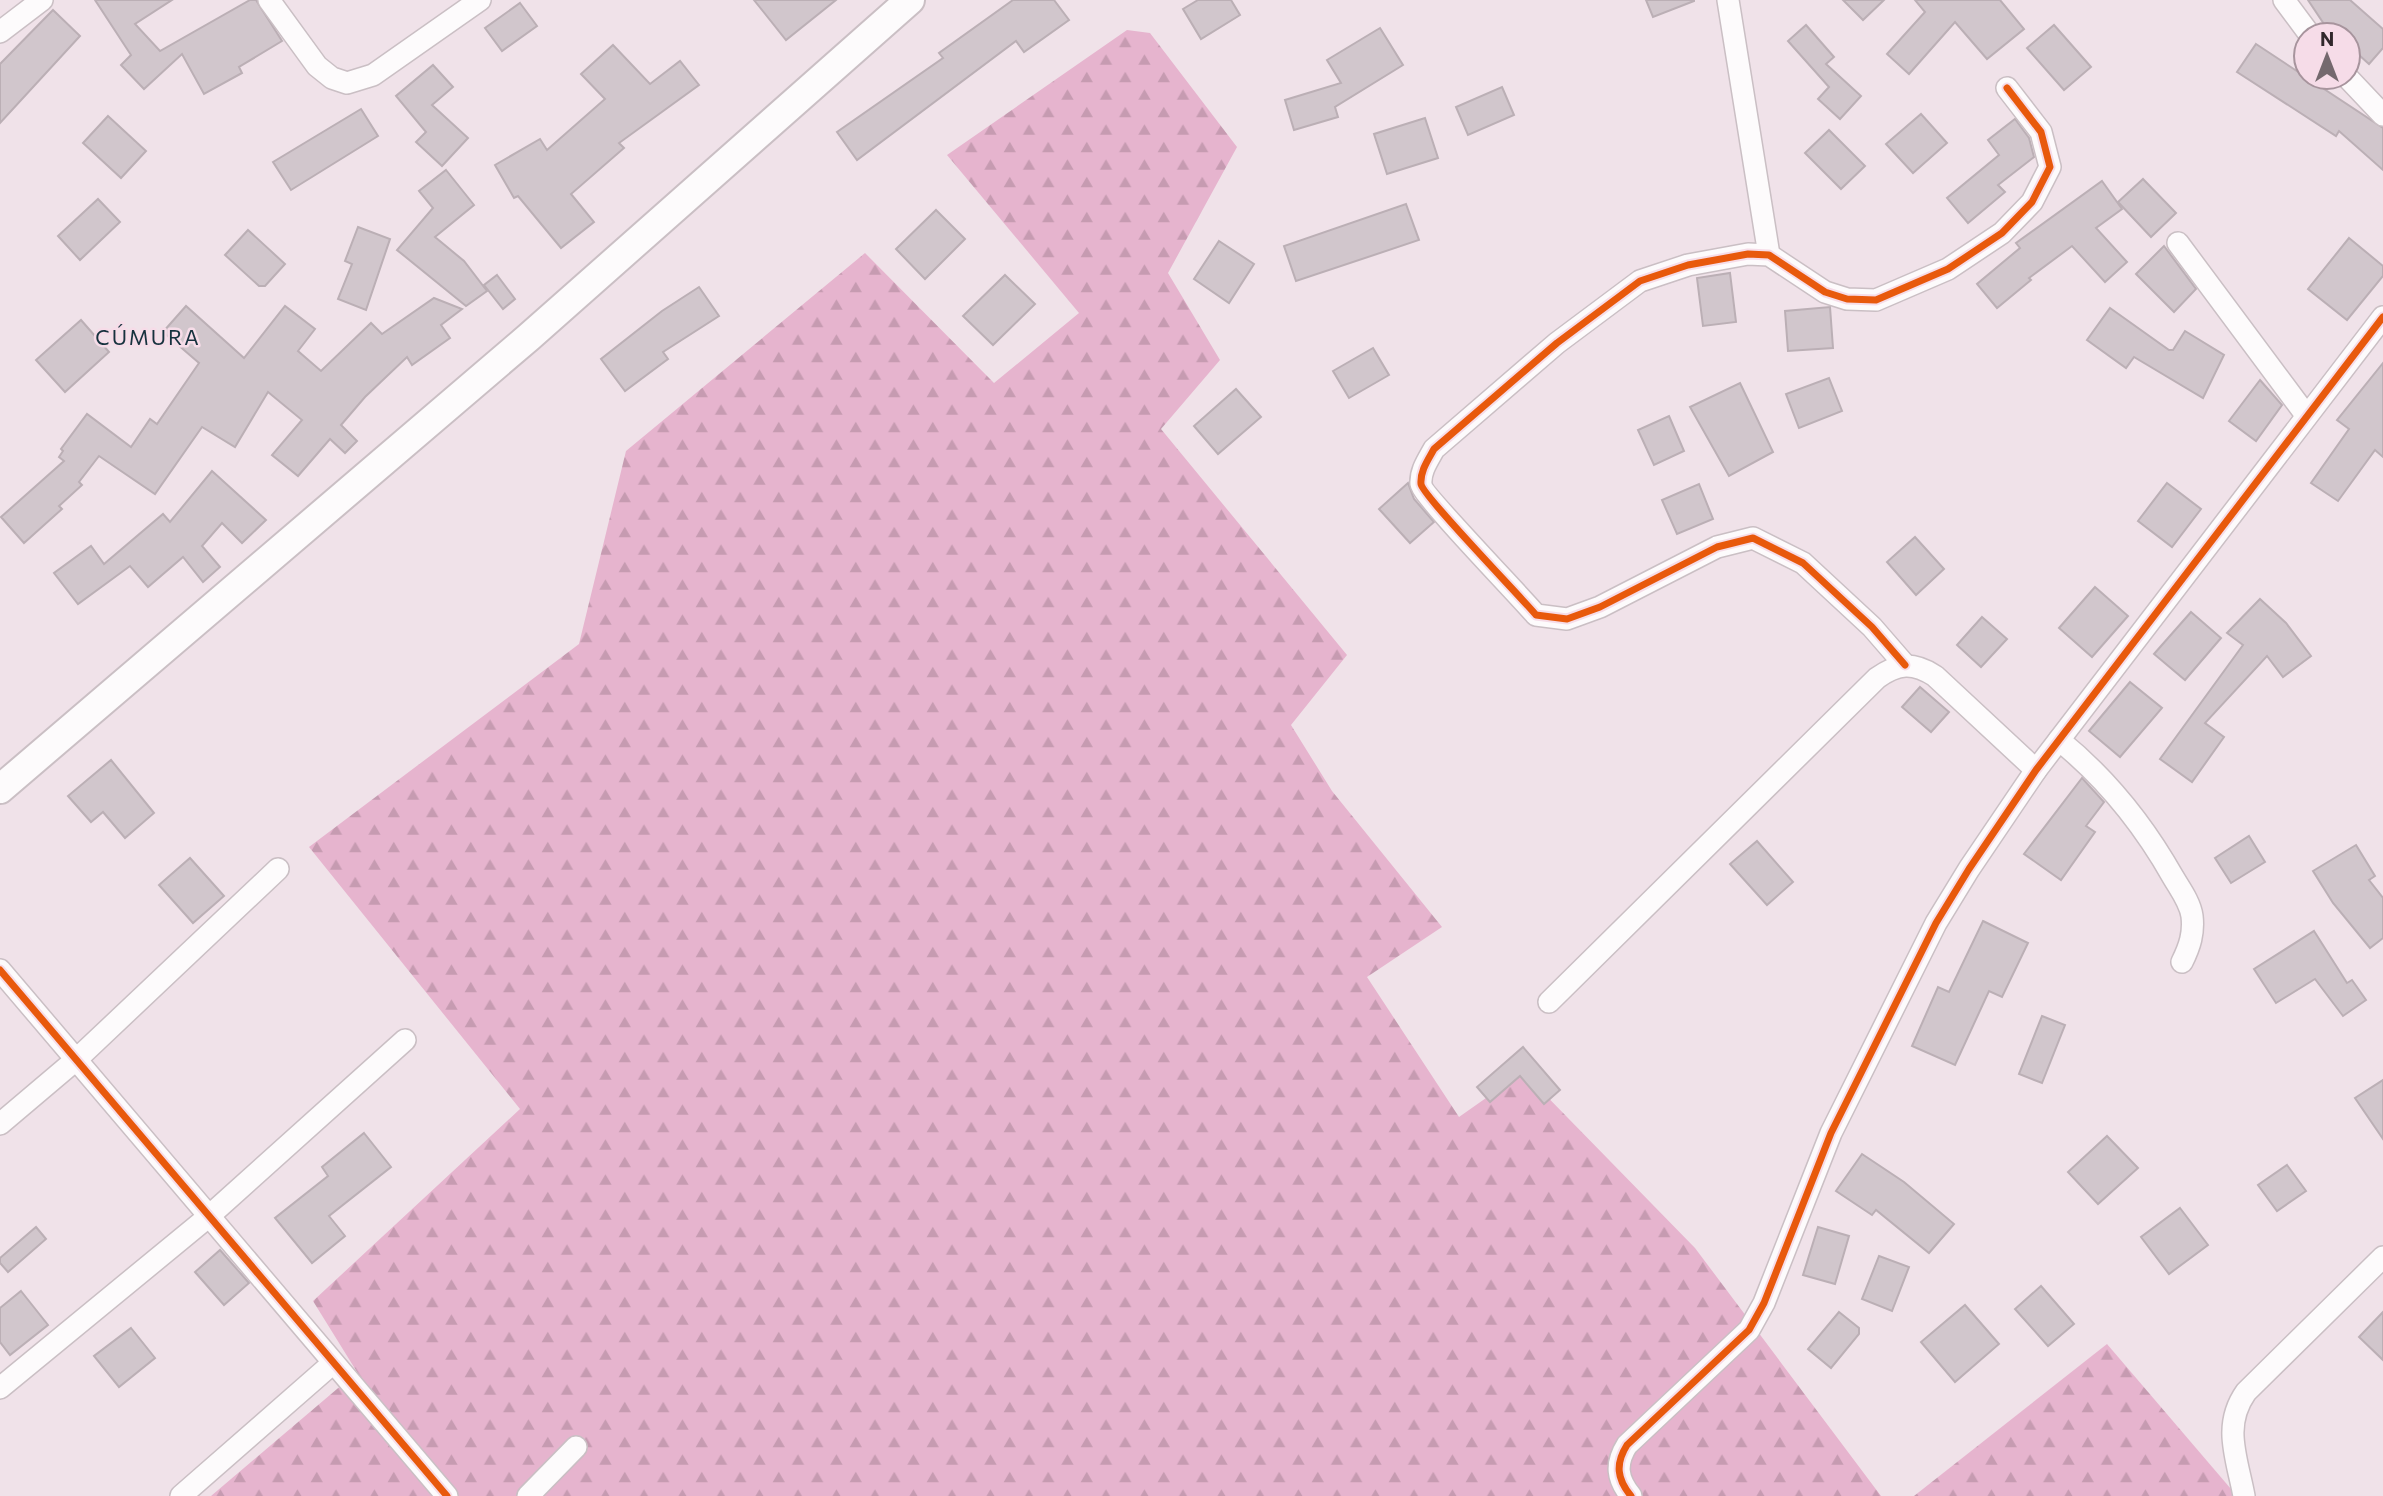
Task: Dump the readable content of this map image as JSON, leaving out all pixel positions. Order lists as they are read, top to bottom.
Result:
{
  "districts": ["CÚMURA"],
  "north": "top"
}
